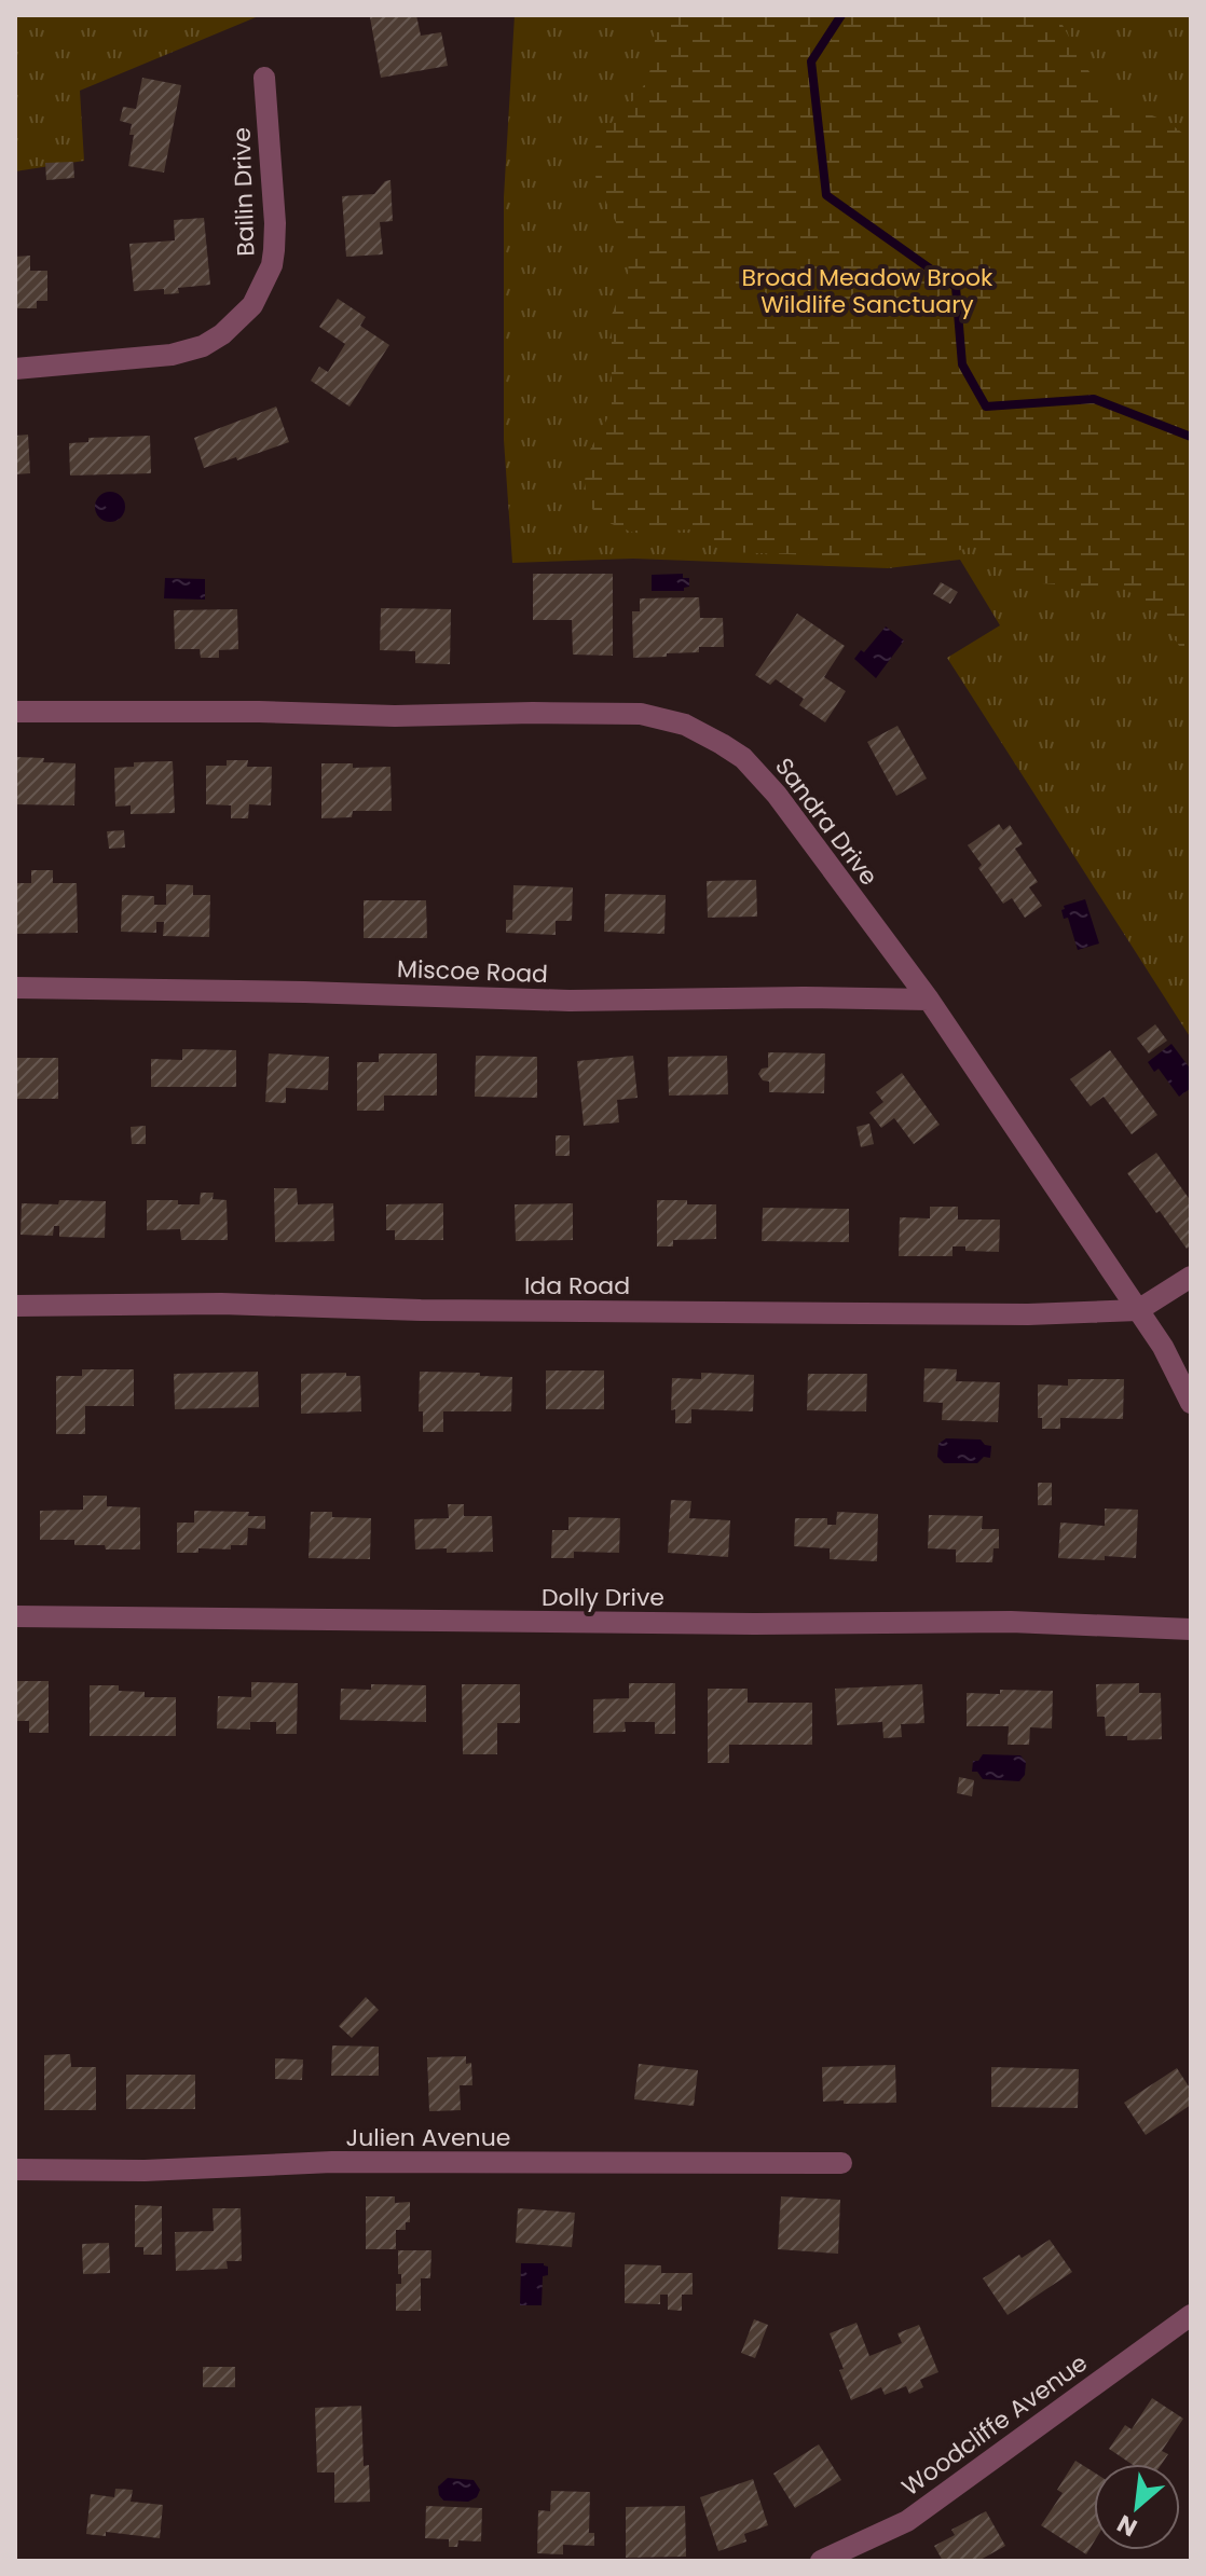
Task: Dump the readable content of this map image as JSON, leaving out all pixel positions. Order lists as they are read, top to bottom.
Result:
{
  "streets": {
    "street": [
      "Bailin Drive",
      "Sandra Drive",
      "Miscoe Road",
      "Ida Road",
      "Dolly Drive",
      "Julien Avenue",
      "Woodcliffe Avenue"
    ]
  },
  "crossings": [
    ["Sandra Drive", "Miscoe Road"],
    ["Sandra Drive", "Ida Road"]
  ],
  "parks": ["Broad Meadow Brook Wildlife Sanctuary"],
  "north": "bottom left"
}
